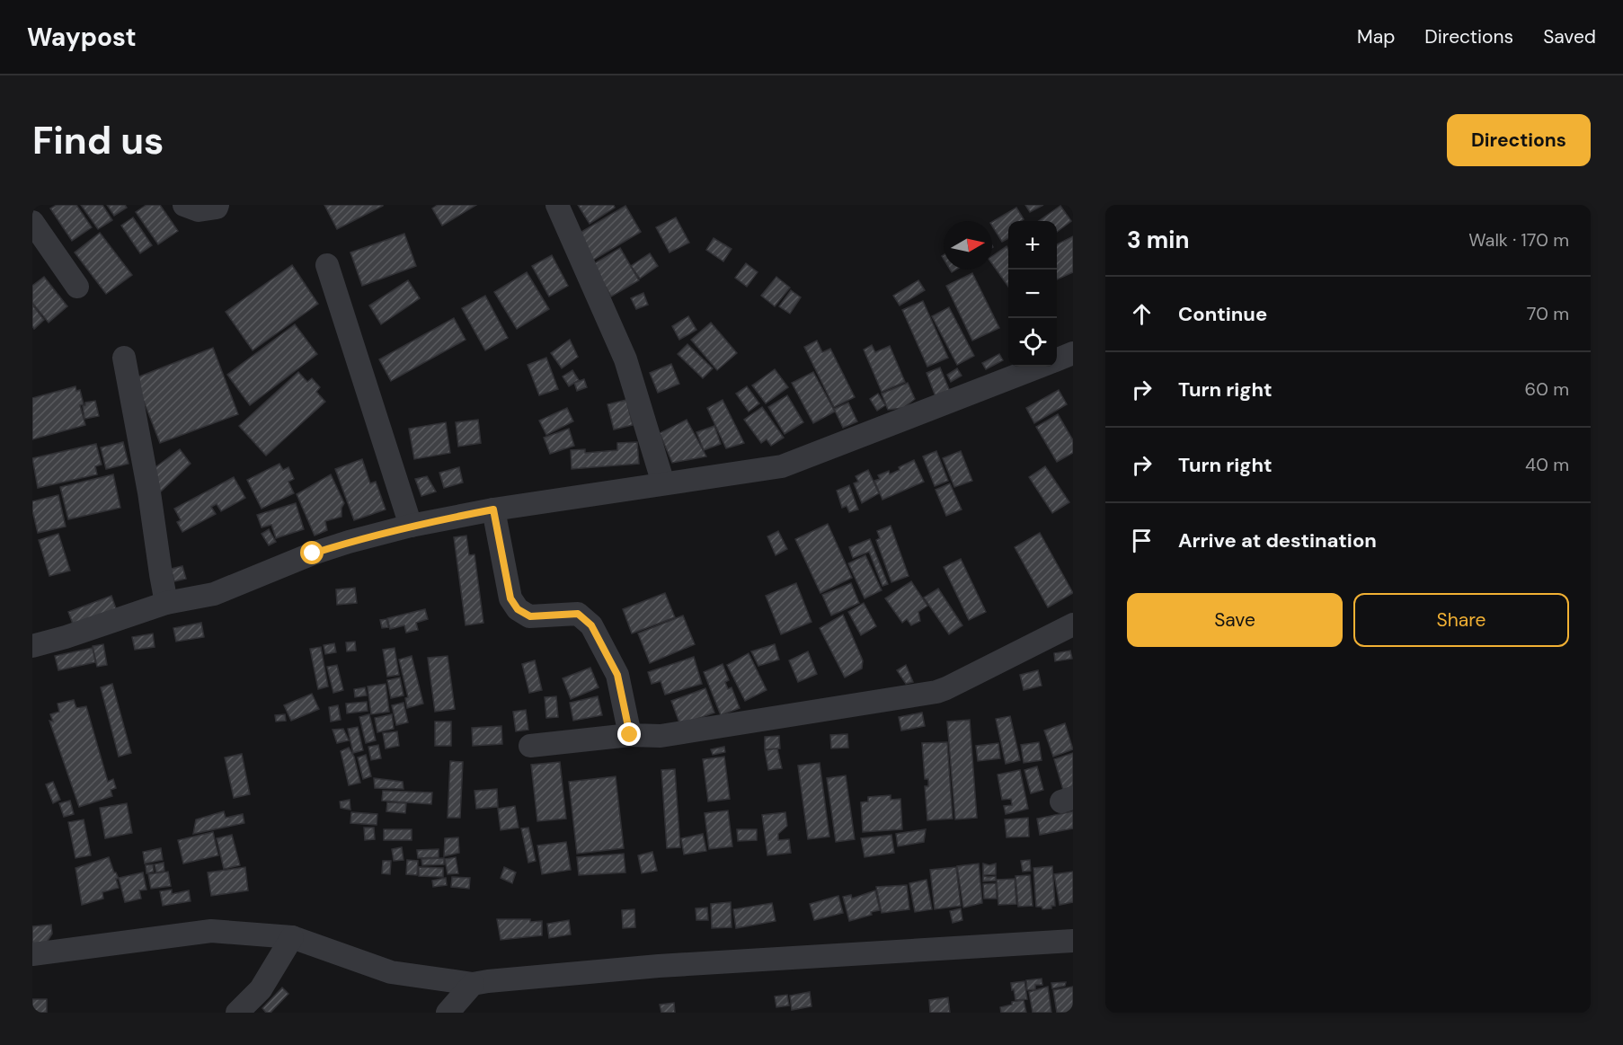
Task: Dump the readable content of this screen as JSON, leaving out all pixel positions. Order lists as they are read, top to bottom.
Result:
{
  "north": "right",
  "page": {
    "header": "Waypost",
    "nav": ["Map", "Directions", "Saved"],
    "buttons": [
      "Directions",
      ["Save", "Share"]
    ],
    "title": "Find us",
    "heading": ["3 min", "Walk · 170 m"],
    "map_buttons": ["+", "−"],
    "list": [
      ["Continue", "70 m"],
      ["Turn right", "60 m"],
      ["Turn right", "40 m"],
      "Arrive at destination"
    ]
  }
}
